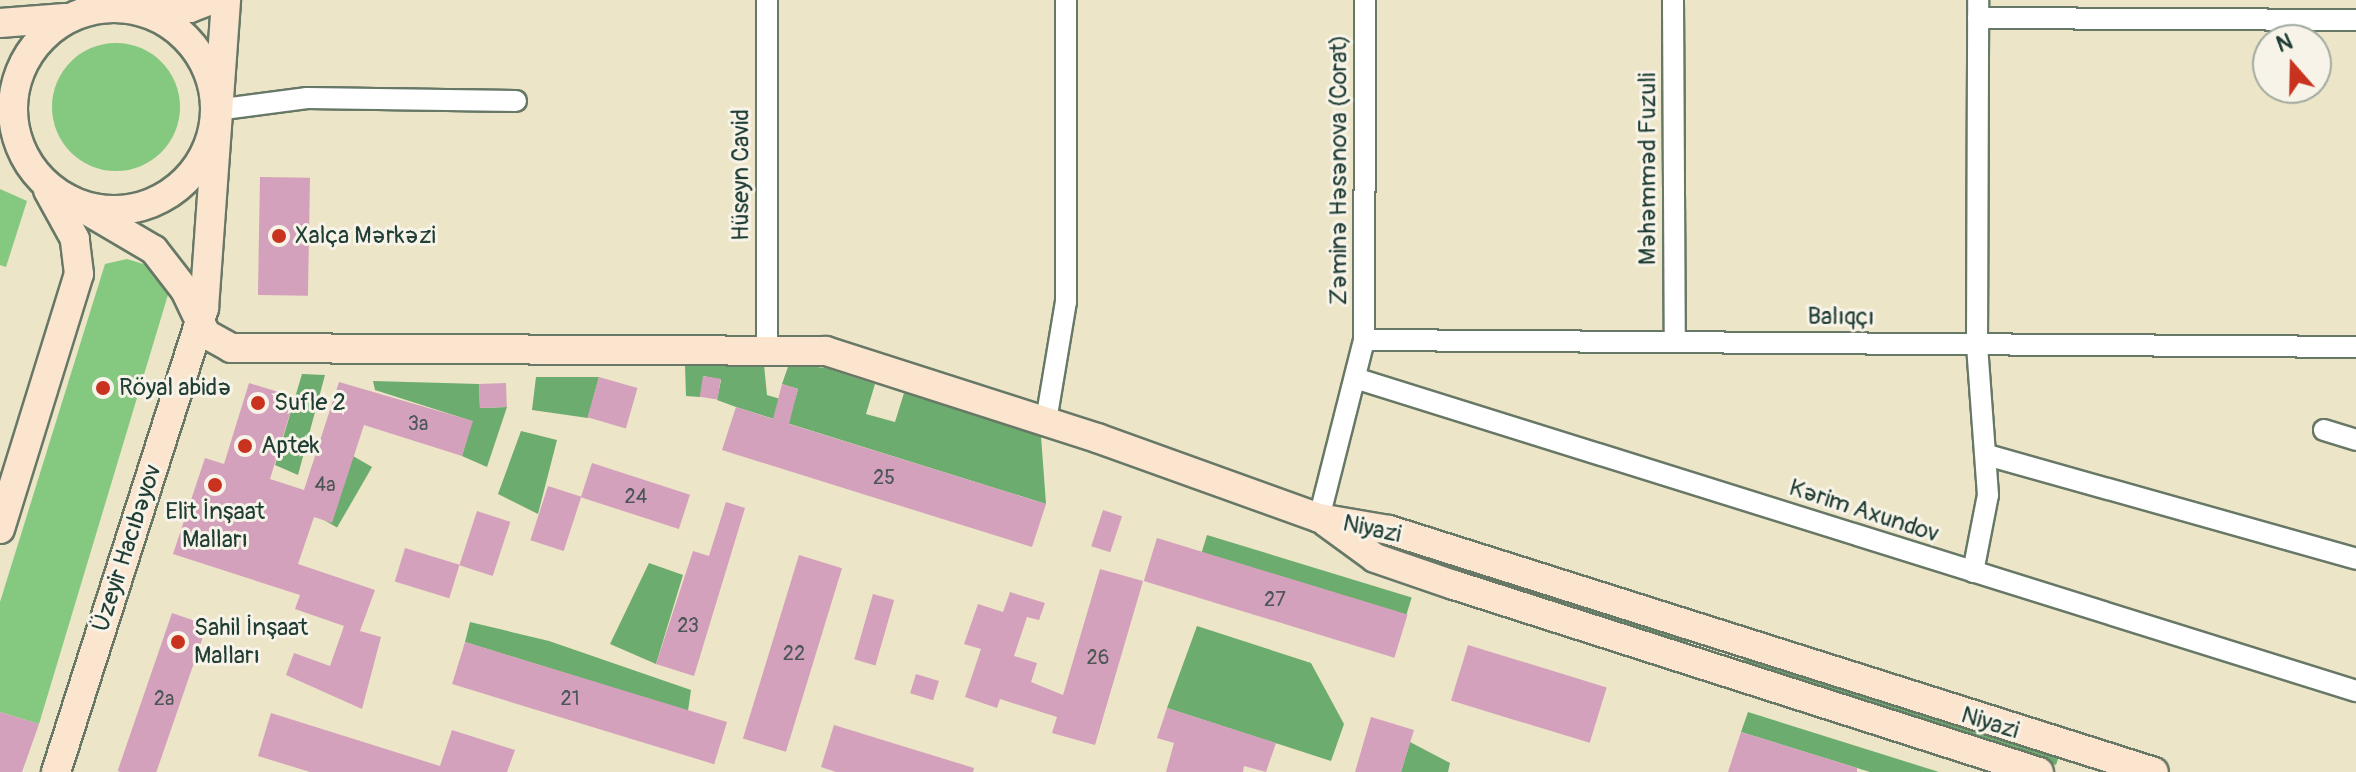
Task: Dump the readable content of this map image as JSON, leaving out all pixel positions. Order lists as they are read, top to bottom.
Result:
{
  "streets": {
    "main road": ["Niyazi", "Üzeyir Hacıbəyov"],
    "street": [
      "Məhəmməd Fuzuli",
      "Zəminə Həsənova (Corat)",
      "Hüseyn Cavid",
      "Balıqçı",
      "Kərim Axundov"
    ]
  },
  "crossings": [
    ["Məhəmməd Fuzuli", "Balıqçı"],
    ["Zəminə Həsənova (Corat)", "Balıqçı"]
  ],
  "places": [
    "Xalça Mərkəzi",
    "Röyal abidə",
    "Sufle 2",
    "Aptek",
    "Elit İnşaat Malları",
    "Sahil İnşaat Malları"
  ],
  "house_numbers": [
    "3a",
    "25",
    "4a",
    "24",
    "27",
    "23",
    "22",
    "26",
    "2a",
    "21"
  ],
  "north": "top"
}
